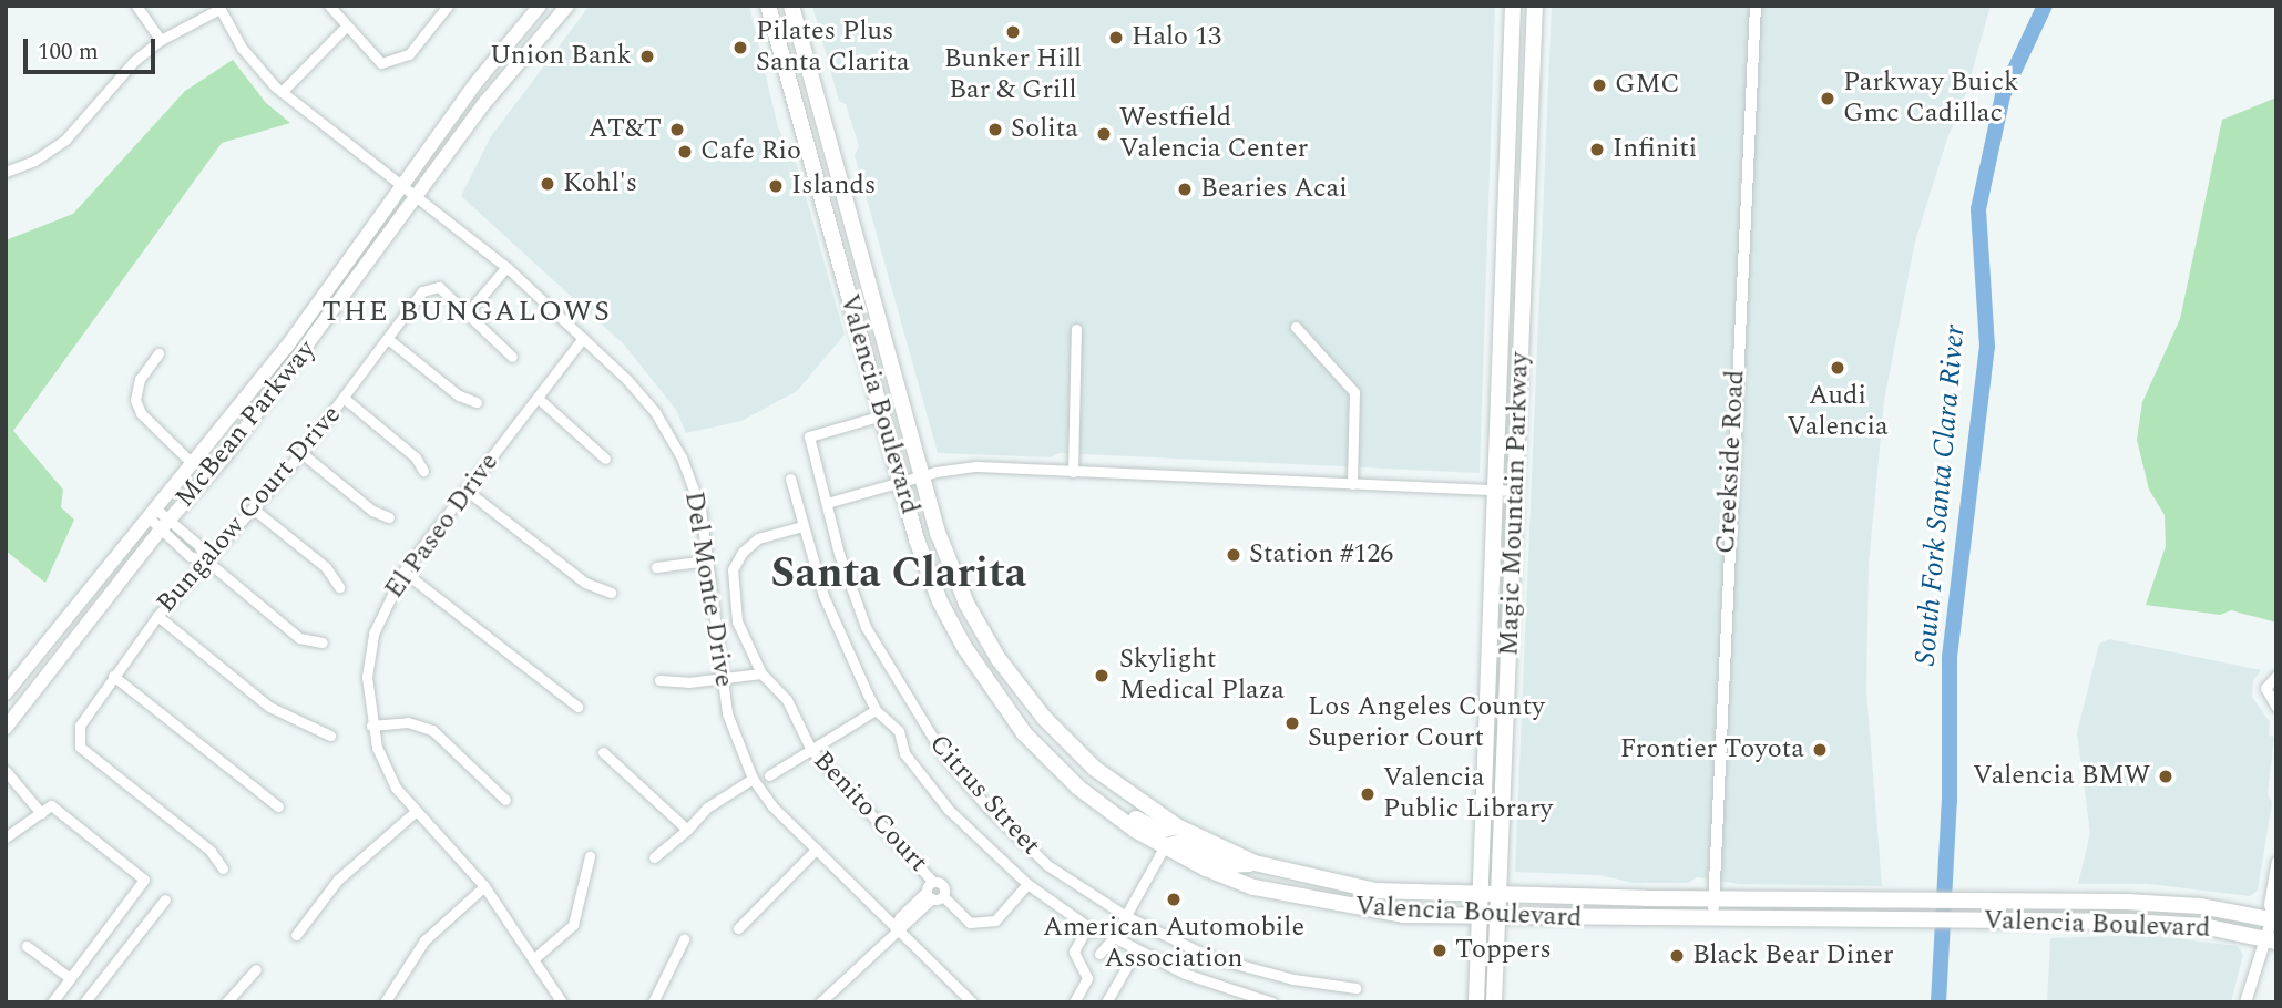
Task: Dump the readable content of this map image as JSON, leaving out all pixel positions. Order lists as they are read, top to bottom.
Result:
{
  "streets": {
    "main road": ["Valencia Boulevard", "McBean Parkway", "Magic Mountain Parkway"],
    "street": [
      "Creekside Road",
      "Bungalow Court Drive",
      "El Paseo Drive",
      "Del Monte Drive",
      "Citrus Street",
      "Benito Court"
    ]
  },
  "crossings": [
    ["Valencia Boulevard", "Creekside Road"],
    ["Valencia Boulevard", "Magic Mountain Parkway"],
    ["Valencia Boulevard", "Citrus Street"],
    ["McBean Parkway", "Del Monte Drive"],
    ["El Paseo Drive", "Del Monte Drive"]
  ],
  "districts": ["THE BUNGALOWS", "Santa Clarita"],
  "water": ["South Fork Santa Clara River"],
  "places": [
    "Bunker Hill Bar & Grill",
    "Halo 13",
    "Pilates Plus Santa Clarita",
    "Union Bank",
    "GMC",
    "Parkway Buick Gmc Cadillac",
    "AT&T",
    "Solita",
    "Westfield Valencia Center",
    "Infiniti",
    "Cafe Rio",
    "Kohl's",
    "Islands",
    "Bearies Acai",
    "Audi Valencia",
    "Station #126",
    "Skylight Medical Plaza",
    "Los Angeles County Superior Court",
    "Frontier Toyota",
    "Valencia BMW",
    "Valencia Public Library",
    "American Automobile Association",
    "Toppers",
    "Black Bear Diner"
  ],
  "scale_bar": "100 m"
}
